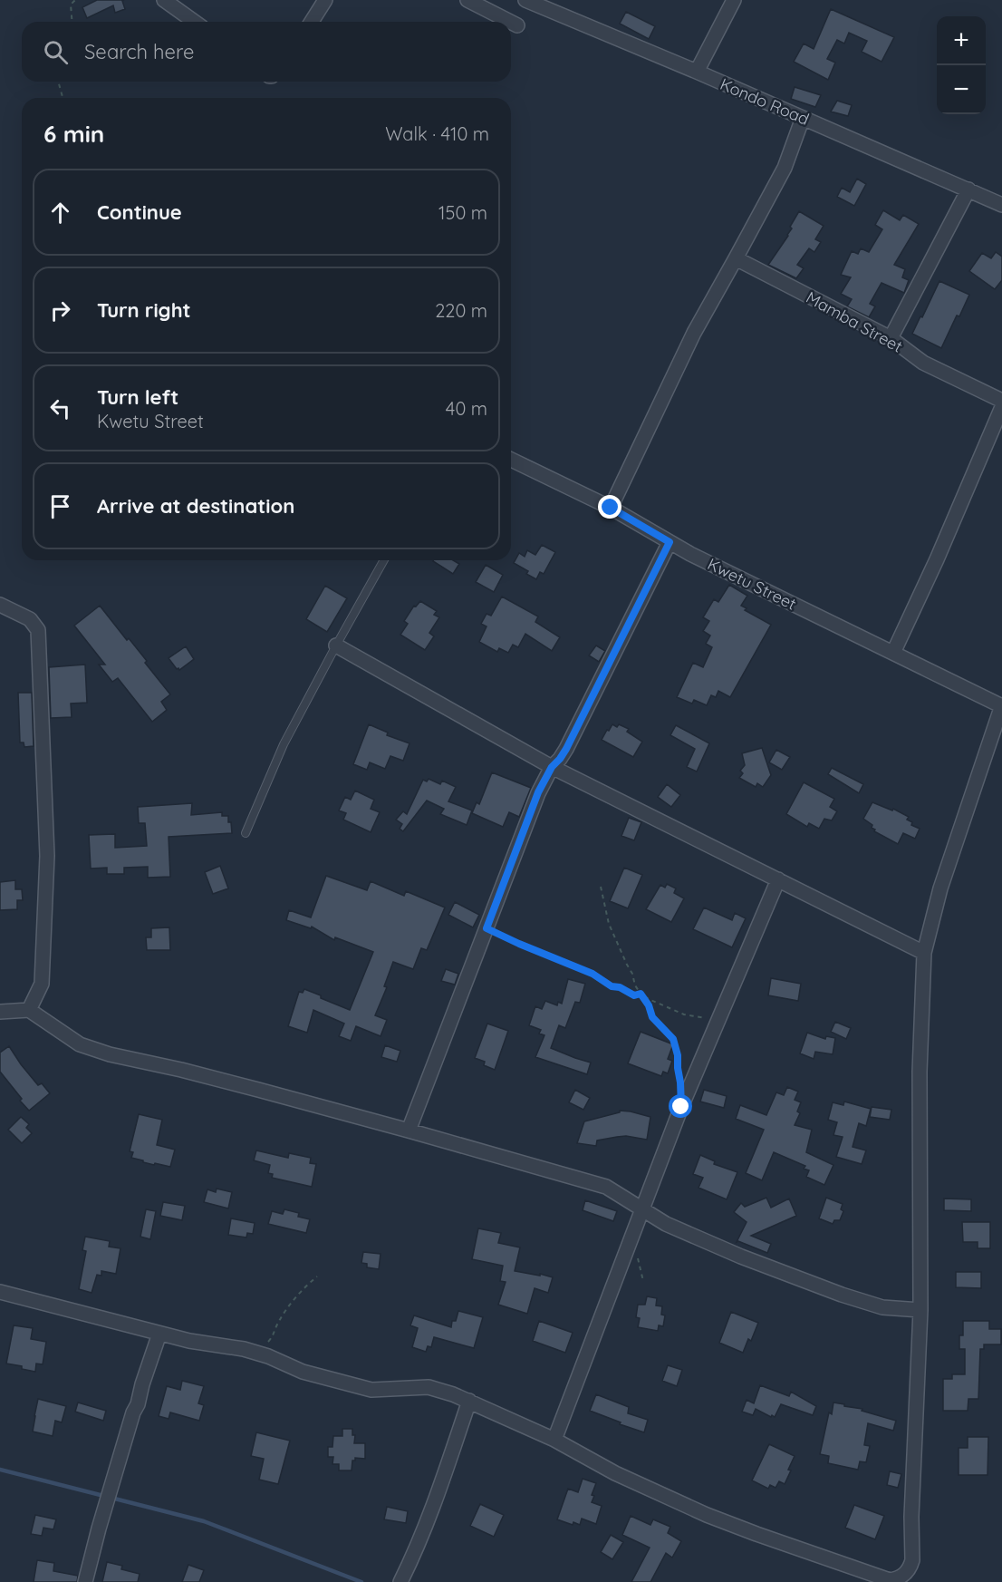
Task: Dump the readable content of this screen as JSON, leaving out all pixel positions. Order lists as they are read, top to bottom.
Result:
{
  "streets": {
    "street": ["Kondo Road", "Mamba Street", "Kwetu Street"]
  },
  "page": {
    "map_buttons": ["+", "−"],
    "search": "Search here",
    "heading": ["6 min", "Walk · 410 m"],
    "list": [
      ["Continue", "150 m"],
      ["Turn right", "220 m"],
      ["Turn left", "Kwetu Street", "40 m"],
      "Arrive at destination"
    ]
  }
}
